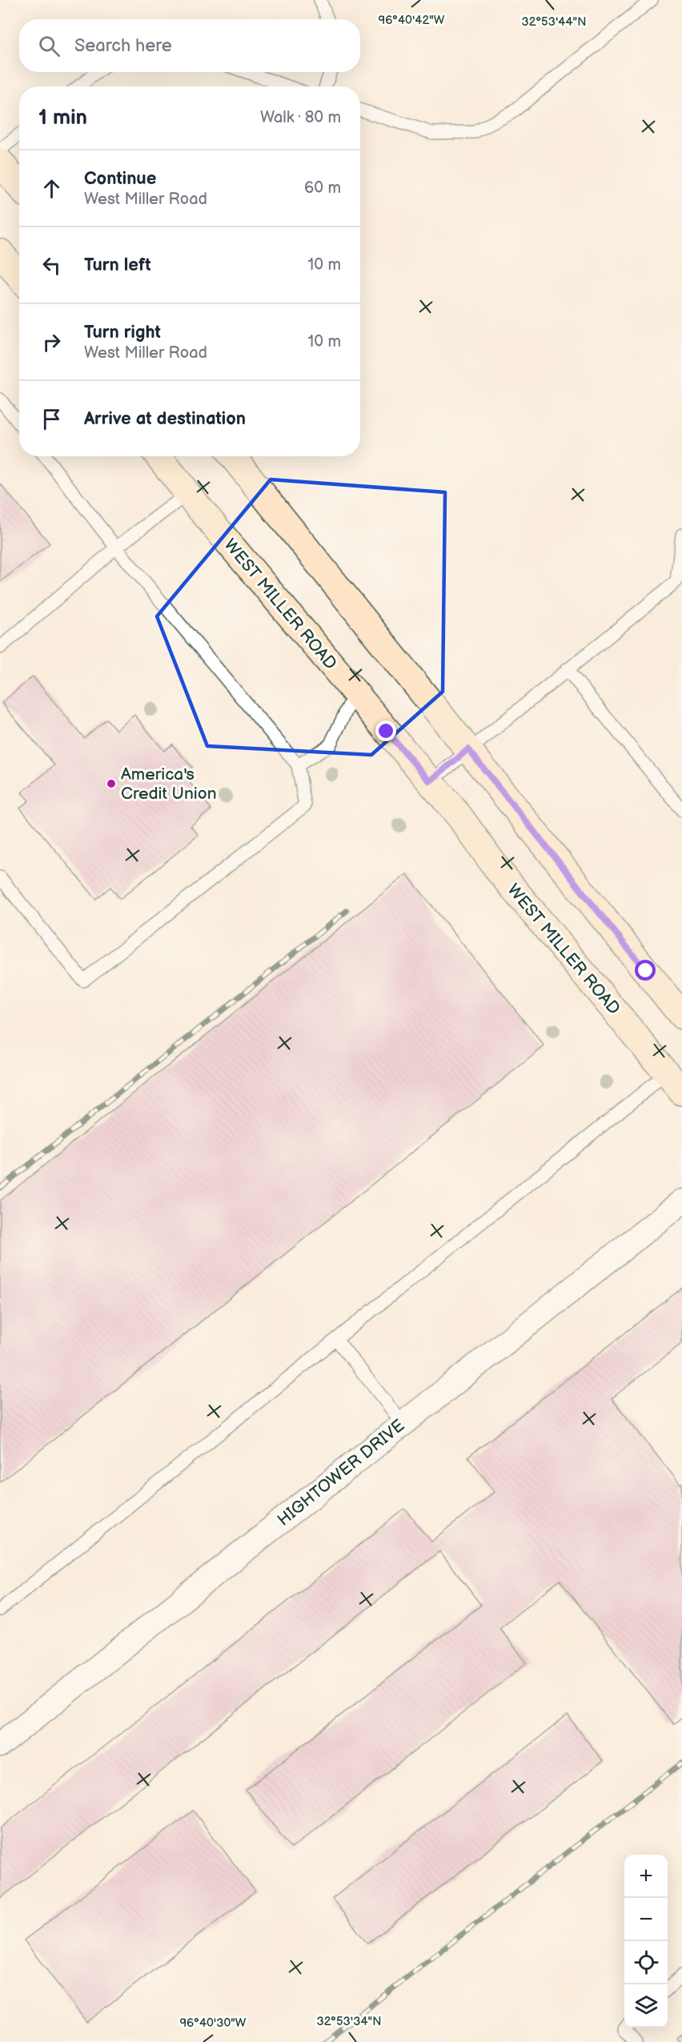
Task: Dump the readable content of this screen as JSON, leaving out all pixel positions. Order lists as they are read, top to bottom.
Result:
{
  "streets": {
    "main road": ["WEST MILLER ROAD"],
    "street": ["HIGHTOWER DRIVE"]
  },
  "places": ["America's Credit Union"],
  "page": {
    "search": "Search here",
    "heading": ["1 min", "Walk · 80 m"],
    "list": [
      ["Continue", "West Miller Road", "60 m"],
      ["Turn left", "10 m"],
      ["Turn right", "West Miller Road", "10 m"],
      "Arrive at destination"
    ],
    "map_buttons": ["+", "−"]
  },
  "coordinates": [
    "96°40'42\"W",
    "32°53'44\"N",
    "32°53'34\"N",
    "96°40'30\"W"
  ]
}
